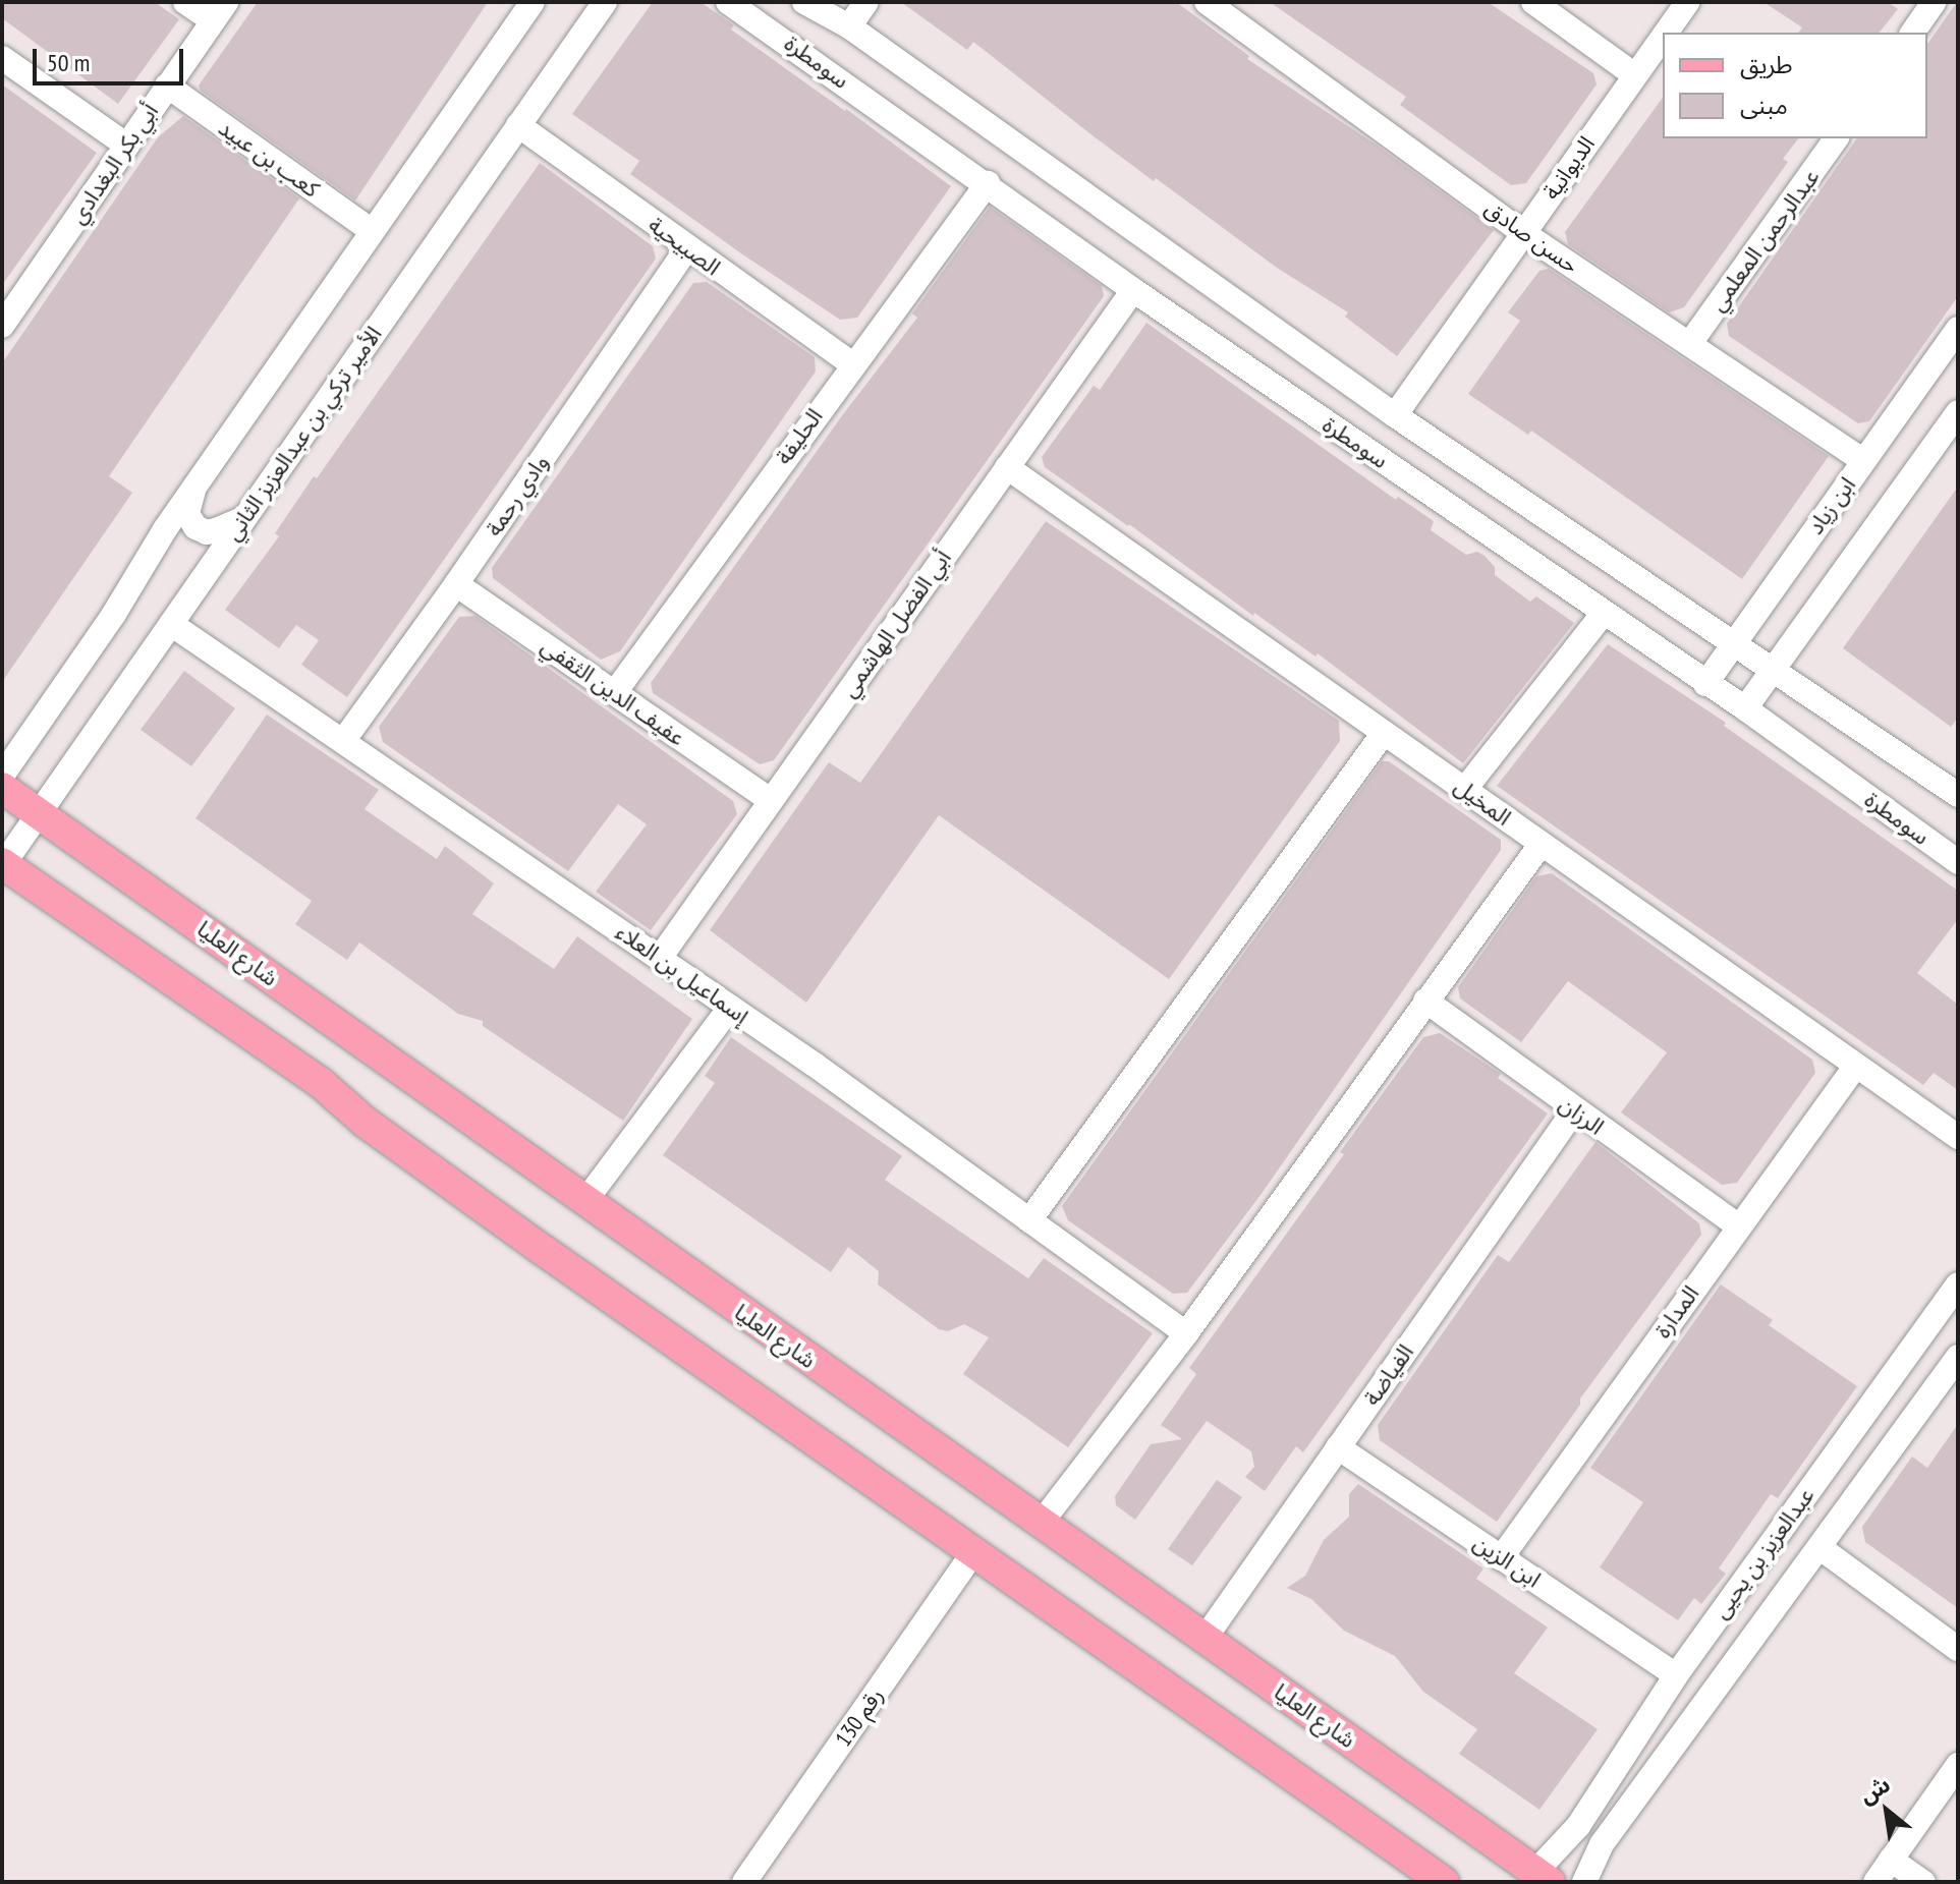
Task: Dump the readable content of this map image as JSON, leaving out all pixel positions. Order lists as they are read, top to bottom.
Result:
{
  "streets": {
    "main road": ["شارع العليا"],
    "street": [
      "سومطرة",
      "كعب بن عبيد",
      "أبي بكر البغدادي",
      "الديوانية",
      "حسن صادق",
      "عبدالرحمن المعلمي",
      "الصبيحية",
      "الأمير تركي بن عبدالعزيز الثاني",
      "الحليفة",
      "وادي رحمة",
      "ابن زياد",
      "أبي الفضل الهاشمي",
      "عفيف الدين الثقفي",
      "المخيل",
      "إسماعيل بن العلاء",
      "الرزان",
      "المدارة",
      "الفياضة",
      "عبدالعزيز بن يحيى",
      "ابن الزين",
      "رقم 130"
    ]
  },
  "crossings": [
    ["سومطرة", "الديوانية"],
    ["سومطرة", "الحليفة"],
    ["سومطرة", "ابن زياد"],
    ["سومطرة", "أبي الفضل الهاشمي"],
    ["كعب بن عبيد", "أبي بكر البغدادي"],
    ["الديوانية", "حسن صادق"],
    ["حسن صادق", "عبدالرحمن المعلمي"],
    ["حسن صادق", "ابن زياد"],
    ["الصبيحية", "الأمير تركي بن عبدالعزيز الثاني"],
    ["الصبيحية", "الحليفة"],
    ["الصبيحية", "وادي رحمة"],
    ["الأمير تركي بن عبدالعزيز الثاني", "شارع العليا"],
    ["الأمير تركي بن عبدالعزيز الثاني", "إسماعيل بن العلاء"],
    ["الحليفة", "عفيف الدين الثقفي"],
    ["وادي رحمة", "عفيف الدين الثقفي"],
    ["وادي رحمة", "إسماعيل بن العلاء"],
    ["أبي الفضل الهاشمي", "عفيف الدين الثقفي"],
    ["أبي الفضل الهاشمي", "المخيل"],
    ["أبي الفضل الهاشمي", "إسماعيل بن العلاء"],
    ["المخيل", "المدارة"],
    ["شارع العليا", "الفياضة"],
    ["شارع العليا", "عبدالعزيز بن يحيى"],
    ["الرزان", "المدارة"],
    ["الرزان", "الفياضة"],
    ["المدارة", "ابن الزين"],
    ["الفياضة", "ابن الزين"],
    ["عبدالعزيز بن يحيى", "ابن الزين"]
  ],
  "legend": ["طريق", "مبنى"],
  "scale_bar": "50 m",
  "north": "top left"
}
